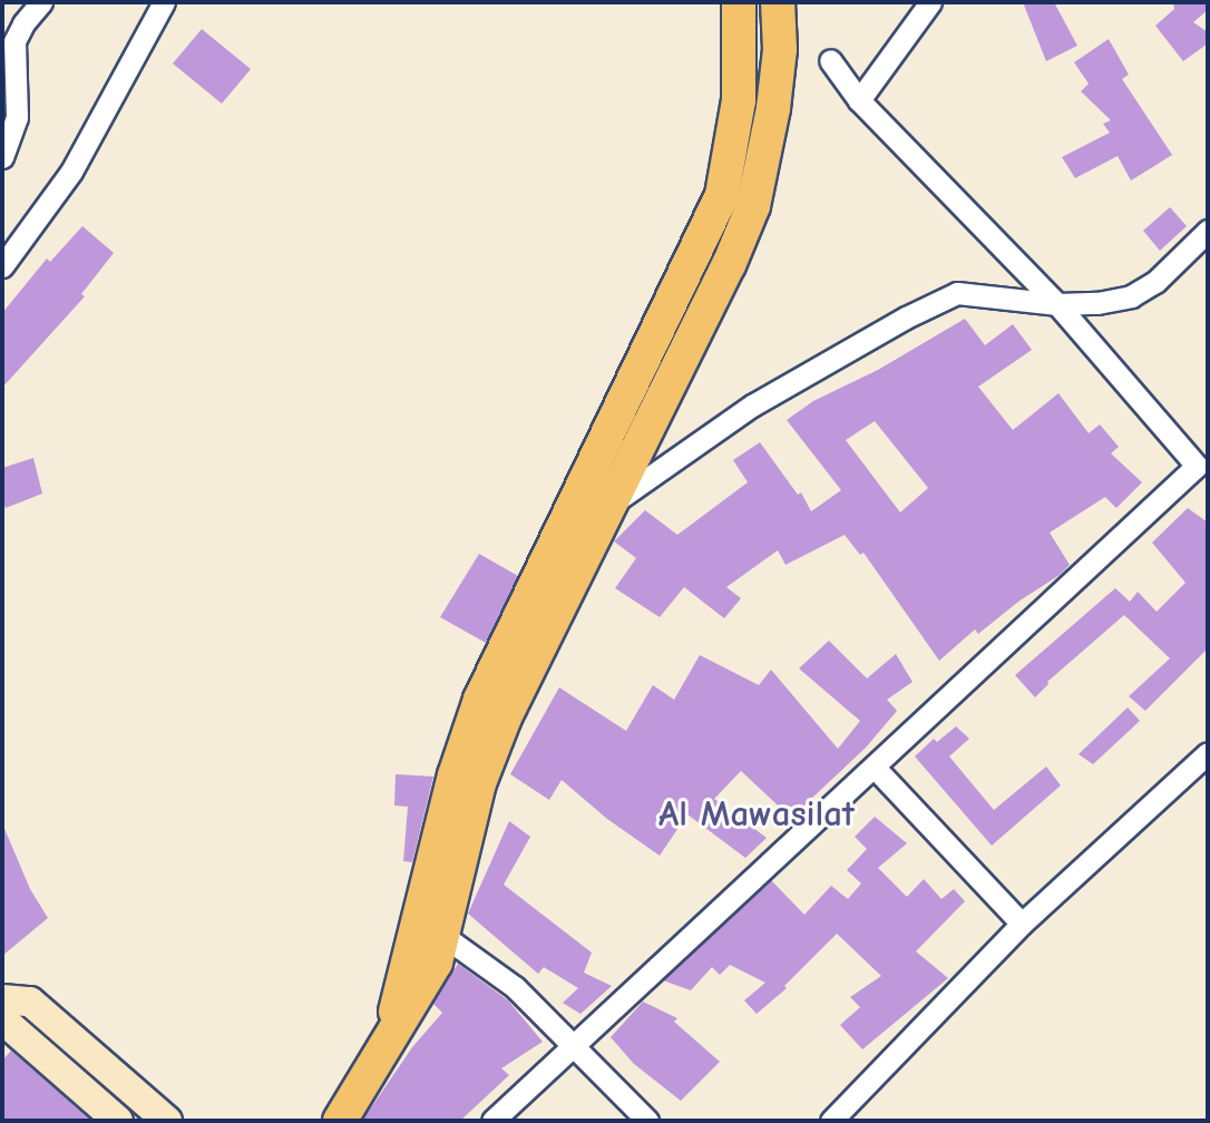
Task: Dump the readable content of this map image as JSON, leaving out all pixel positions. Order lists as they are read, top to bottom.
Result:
{
  "districts": ["Al Mawasilat"]
}
